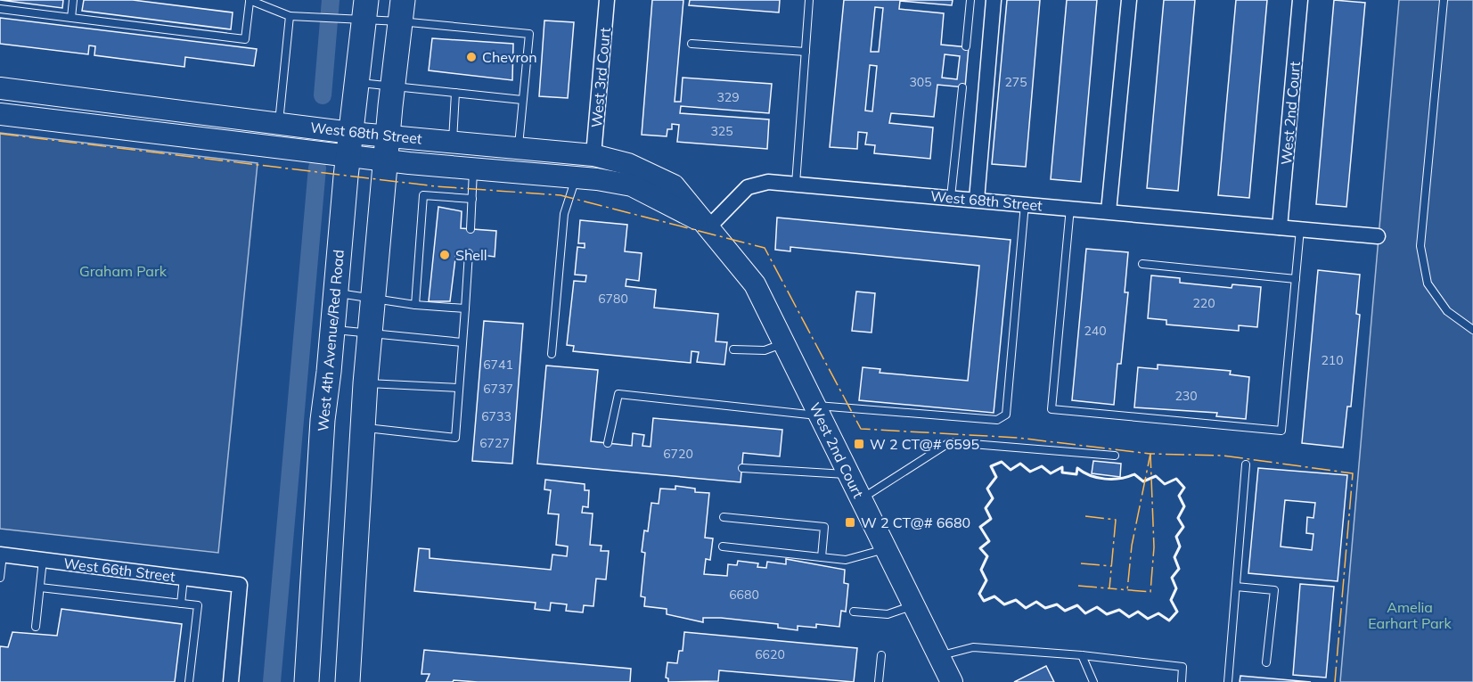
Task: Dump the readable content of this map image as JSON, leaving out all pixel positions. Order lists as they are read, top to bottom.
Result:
{
  "streets": {
    "main road": ["West 2nd Court", "West 68th Street", "West 4th Avenue/Red Road"],
    "street": ["West 3rd Court", "West 66th Street"]
  },
  "crossings": [
    ["West 3rd Court", "West 68th Street"],
    ["West 2nd Court", "West 68th Street"],
    ["West 68th Street", "West 4th Avenue/Red Road"]
  ],
  "parks": ["Graham Park", "Amelia Earhart Park"],
  "places": {
    "other": ["Chevron", "Shell"],
    "transit": ["W 2 CT@# 6595", "W 2 CT@# 6680"]
  },
  "house_numbers": [
    "305",
    "275",
    "329",
    "325",
    "6780",
    "220",
    "240",
    "210",
    "6741",
    "6737",
    "230",
    "6733",
    "6727",
    "6720",
    "6680",
    "6620"
  ]
}
